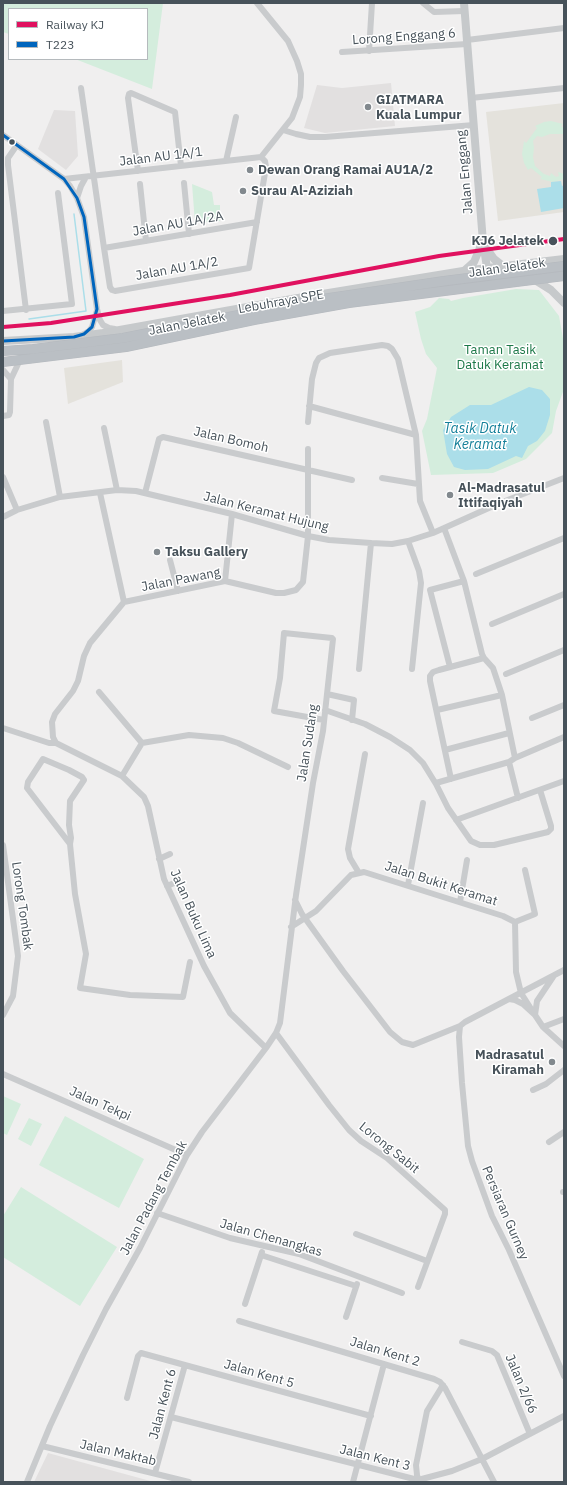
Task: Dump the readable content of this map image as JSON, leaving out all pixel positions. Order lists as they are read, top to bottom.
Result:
{
  "streets": {
    "highway": ["Lebuhraya SPE"],
    "main road": ["Jalan Enggang", "Jalan Jelatek"],
    "street": [
      "Lorong Enggang 6",
      "Jalan AU 1A/1",
      "Jalan AU 1A/2A",
      "Jalan AU 1A/2",
      "Jalan Bomoh",
      "Jalan Keramat Hujung",
      "Jalan Pawang",
      "Jalan Sudang",
      "Jalan Bukit Keramat",
      "Lorong Tombak",
      "Jalan Buku Lima",
      "Jalan Tekpi",
      "Lorong Sabit",
      "Jalan Padang Tembak",
      "Persiaran Gurney",
      "Jalan Chenangkas",
      "Jalan Kent 2",
      "Jalan Kent 5",
      "Jalan 2/66",
      "Jalan Kent 6",
      "Jalan Maktab",
      "Jalan Kent 3"
    ]
  },
  "crossings": [
    ["Lorong Enggang 6", "Jalan Enggang"],
    ["Jalan AU 1A/1", "Jalan AU 1A/2"],
    ["Jalan Enggang", "Jalan Jelatek"],
    ["Jalan AU 1A/2A", "Jalan AU 1A/2"],
    ["Jalan Jelatek", "Lebuhraya SPE"],
    ["Jalan Bomoh", "Jalan Keramat Hujung"],
    ["Jalan Bomoh", "Jalan Pawang"],
    ["Jalan Keramat Hujung", "Jalan Pawang"],
    ["Jalan Sudang", "Jalan Padang Tembak"],
    ["Jalan Buku Lima", "Jalan Padang Tembak"],
    ["Jalan Tekpi", "Jalan Padang Tembak"],
    ["Lorong Sabit", "Jalan Padang Tembak"],
    ["Jalan Padang Tembak", "Jalan Chenangkas"],
    ["Jalan Padang Tembak", "Jalan Maktab"],
    ["Jalan Kent 5", "Jalan Kent 6"],
    ["Jalan 2/66", "Jalan Kent 3"],
    ["Jalan Kent 6", "Jalan Maktab"],
    ["Jalan Kent 6", "Jalan Kent 3"]
  ],
  "water": ["Tasik Datuk Keramat"],
  "parks": ["Taman Tasik Datuk Keramat"],
  "places": [
    "GIATMARA Kuala Lumpur",
    "Dewan Orang Ramai AU1A/2",
    "Surau Al-Aziziah",
    "KJ6 Jelatek",
    "Al-Madrasatul Ittifaqiyah",
    "Taksu Gallery",
    "Madrasatul Kiramah"
  ],
  "lines": ["transit line T223", "rail line KJ"],
  "legend": ["Railway KJ", "T223"]
}
